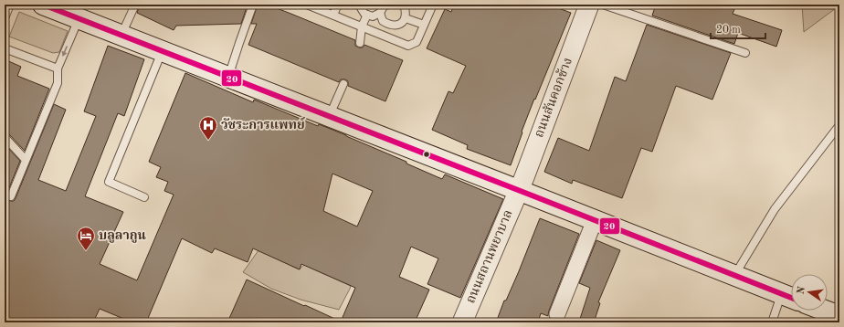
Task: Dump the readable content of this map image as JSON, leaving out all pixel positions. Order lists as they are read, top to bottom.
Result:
{
  "streets": {
    "street": ["ถนนสันคอกช้าง", "ถนนสถานพยาบาล"]
  },
  "crossings": [
    ["ถนนสันคอกช้าง", "ถนนสถานพยาบาล"]
  ],
  "places": {
    "hospital": ["วัชระการแพทย์"],
    "hotel": ["บลูลากูน"]
  },
  "lines": ["transit line 20"],
  "scale_bar": "20 m",
  "north": "left"
}
